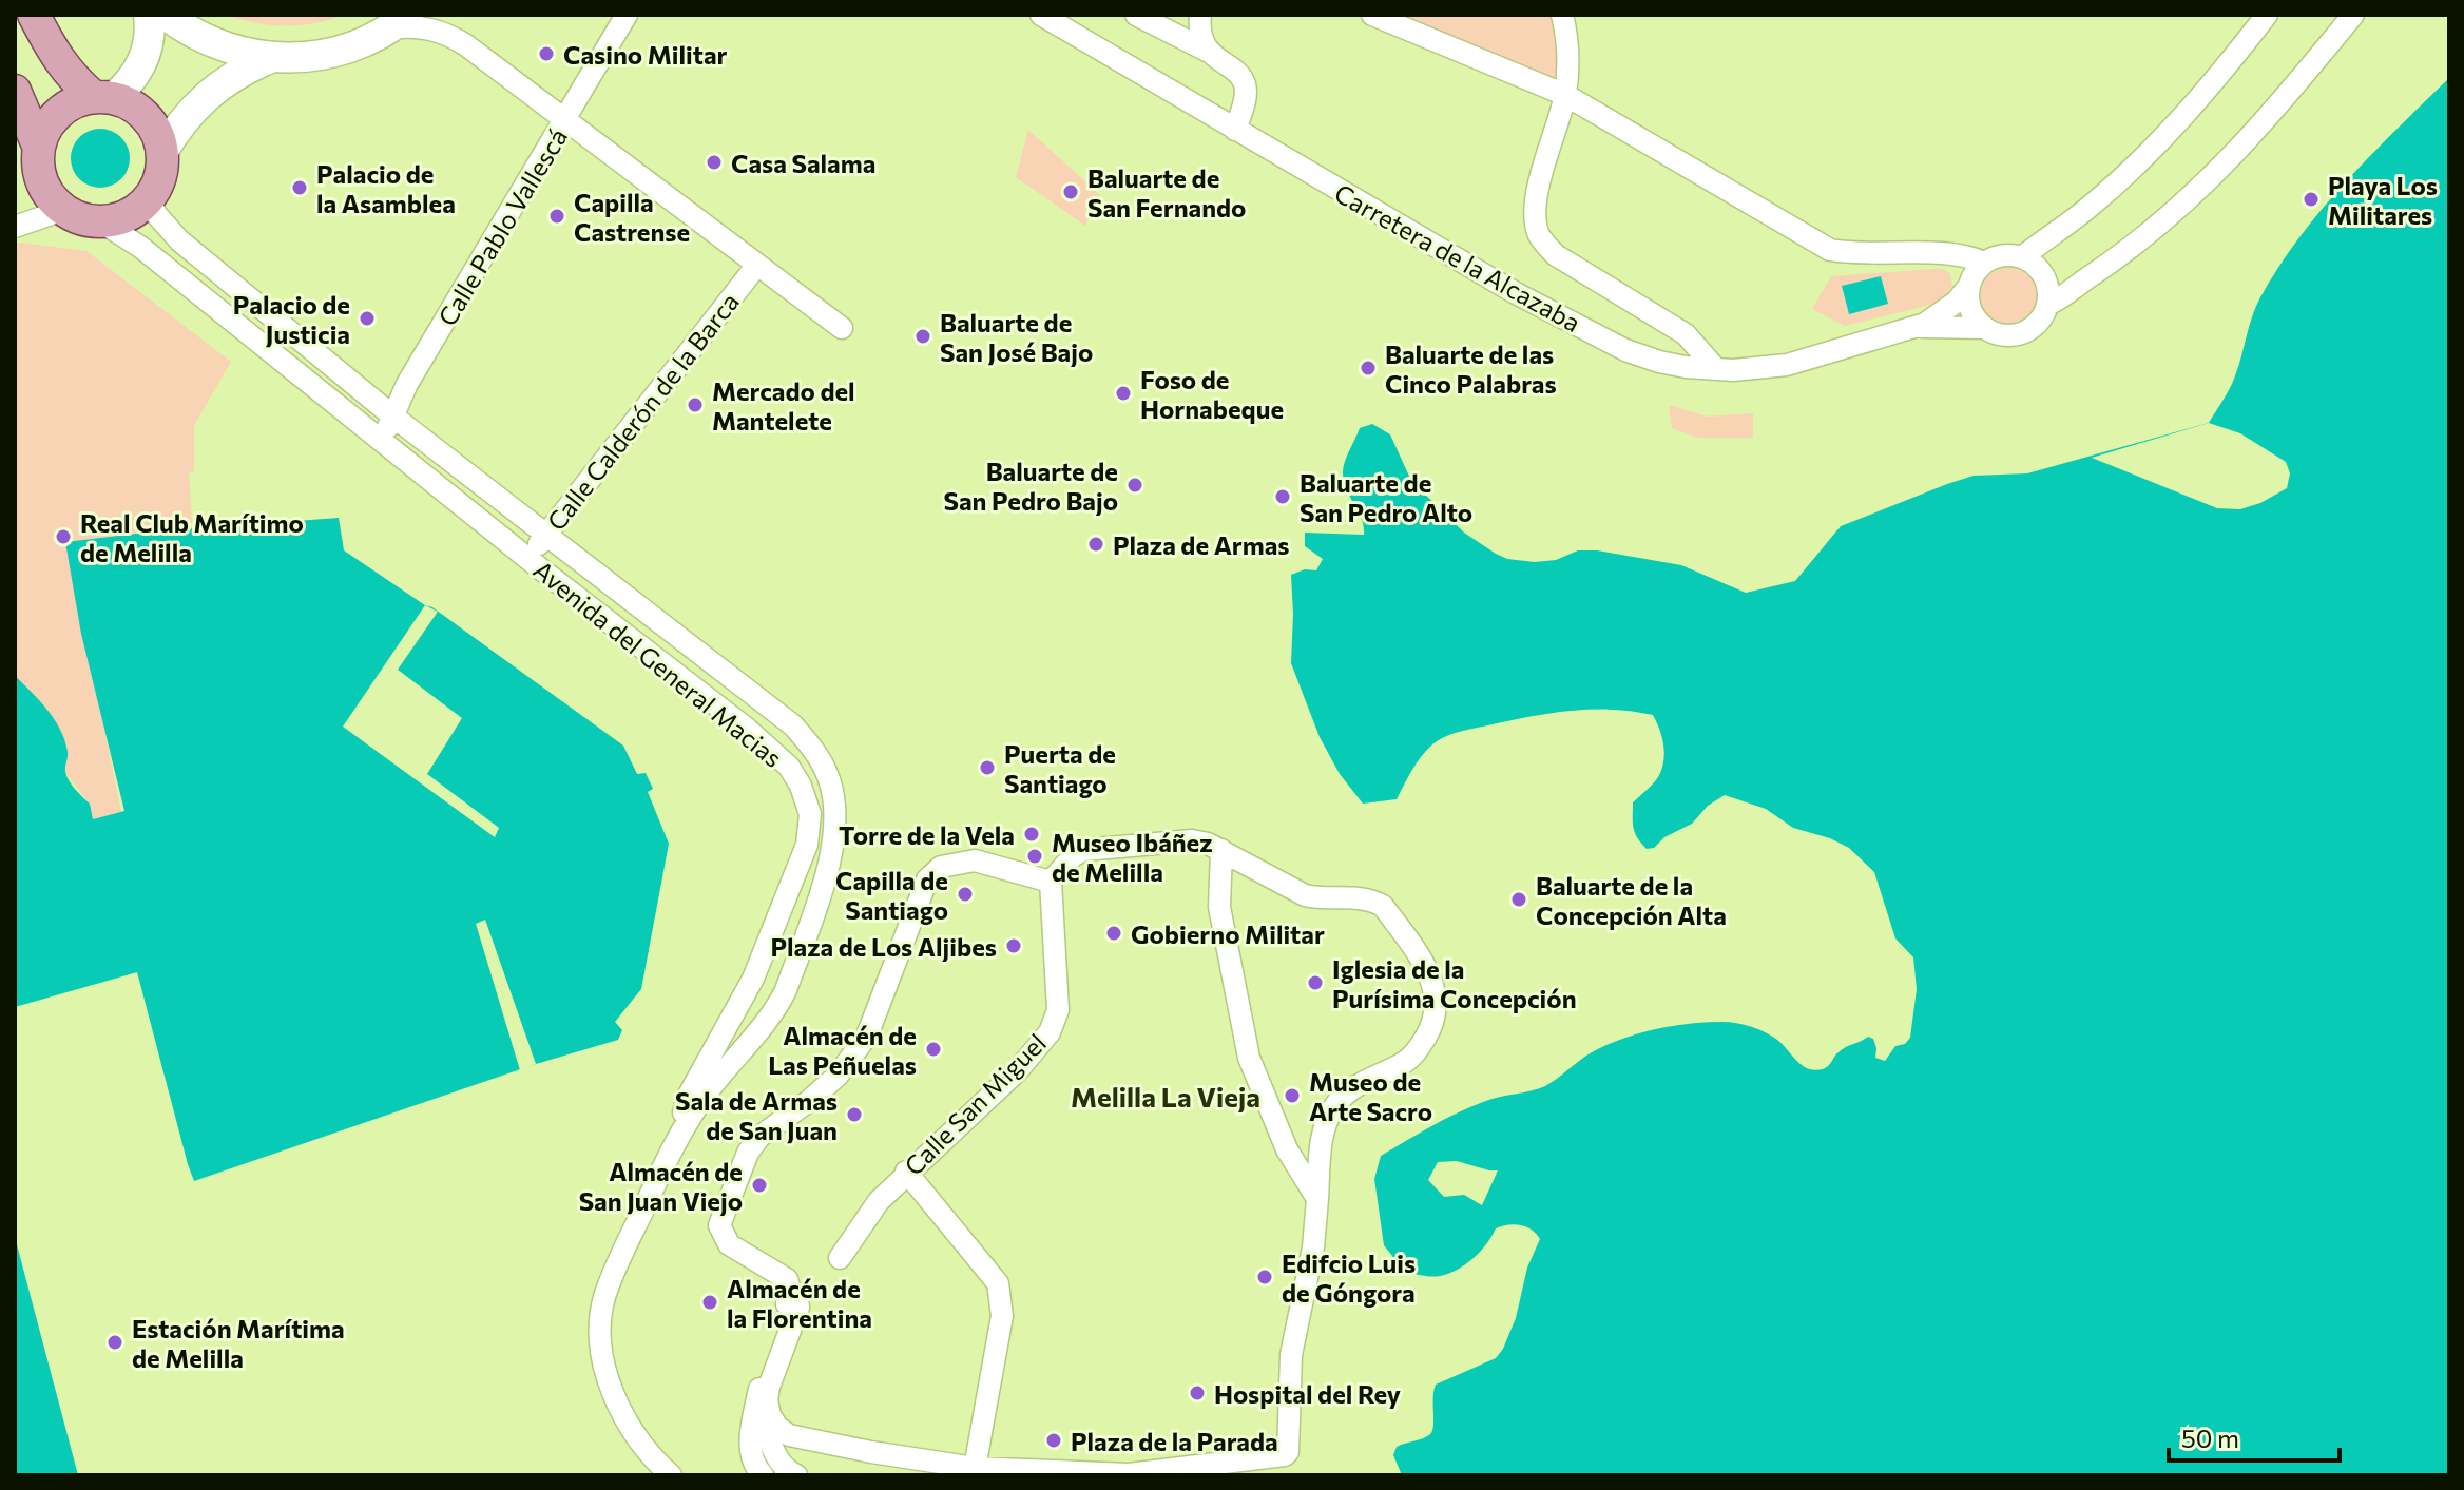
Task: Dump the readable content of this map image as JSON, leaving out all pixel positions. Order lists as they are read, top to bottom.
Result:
{
  "streets": {
    "street": [
      "Calle Pablo Vallescá",
      "Carretera de la Alcazaba",
      "Calle Calderón de la Barca",
      "Avenida del General Macias",
      "Calle San Miguel"
    ]
  },
  "crossings": [
    ["Calle Pablo Vallescá", "Avenida del General Macias"],
    ["Calle Calderón de la Barca", "Avenida del General Macias"]
  ],
  "districts": ["Melilla La Vieja"],
  "places": [
    "Casino Militar",
    "Casa Salama",
    "Palacio de la Asamblea",
    "Baluarte de San Fernando",
    "Playa Los Militares",
    "Capilla Castrense",
    "Palacio de Justicia",
    "Baluarte de San José Bajo",
    "Baluarte de las Cinco Palabras",
    "Foso de Hornabeque",
    "Mercado del Mantelete",
    "Baluarte de San Pedro Bajo",
    "Baluarte de San Pedro Alto",
    "Real Club Marítimo de Melilla",
    "Plaza de Armas",
    "Puerta de Santiago",
    "Torre de la Vela",
    "Museo Ibáñez de Melilla",
    "Capilla de Santiago",
    "Baluarte de la Concepción Alta",
    "Gobierno Militar",
    "Plaza de Los Aljibes",
    "Iglesia de la Purísima Concepción",
    "Almacén de Las Peñuelas",
    "Museo de Arte Sacro",
    "Sala de Armas de San Juan",
    "Almacén de San Juan Viejo",
    "Edifcio Luis de Góngora",
    "Almacén de la Florentina",
    "Estación Marítima de Melilla",
    "Hospital del Rey",
    "Plaza de la Parada"
  ],
  "scale_bar": "50 m"
}
